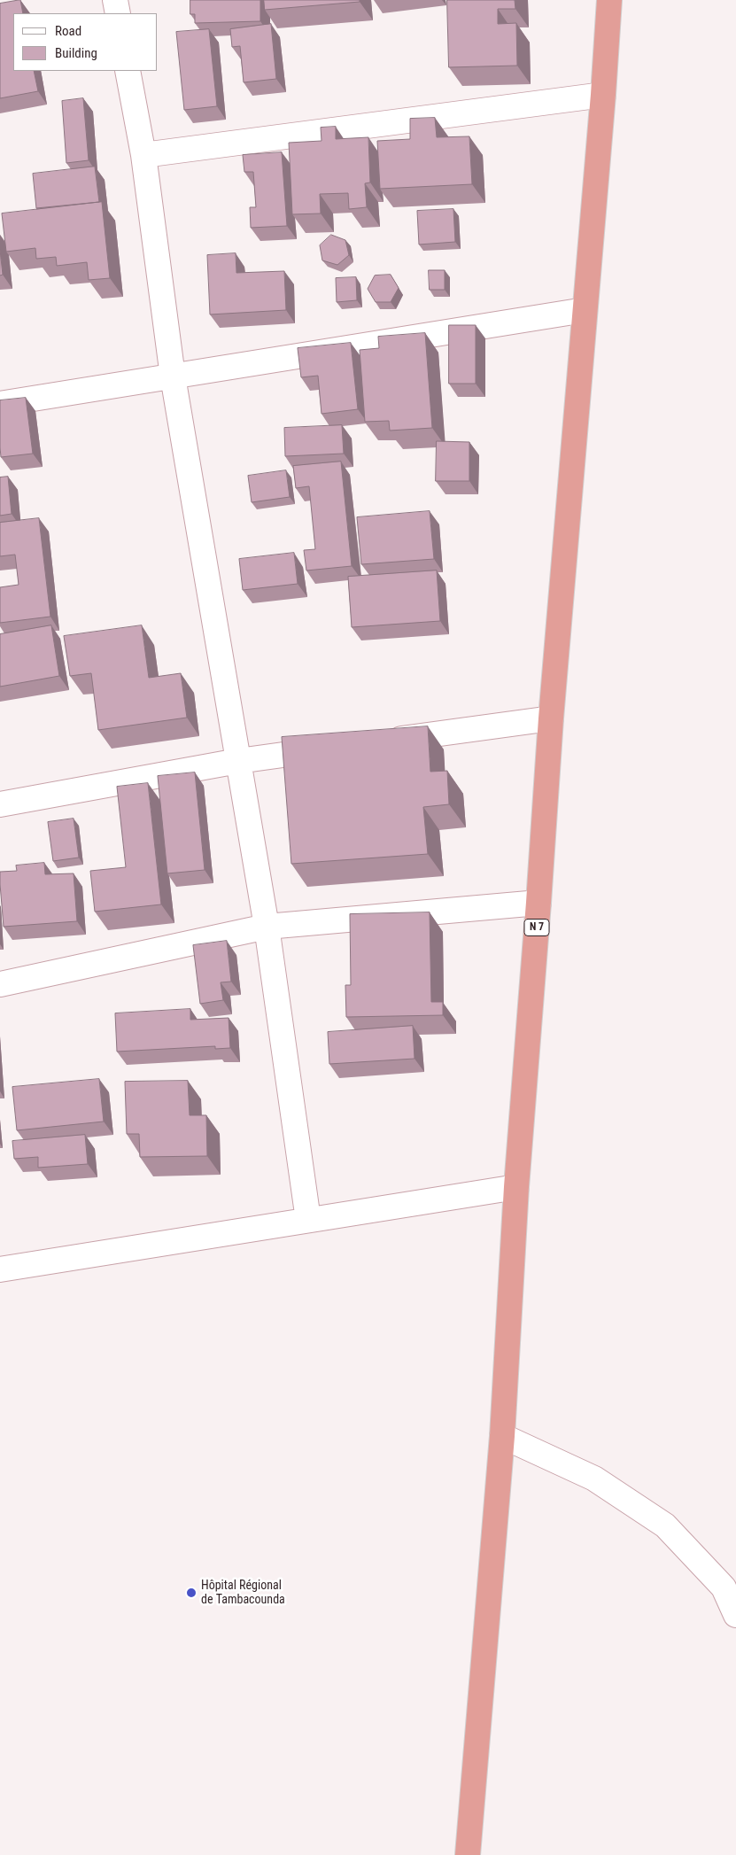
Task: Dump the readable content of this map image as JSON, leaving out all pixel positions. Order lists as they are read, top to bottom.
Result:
{
  "streets": {
    "highway": ["N 7"]
  },
  "places": ["Hôpital Régional de Tambacounda"],
  "legend": ["Road", "Building"]
}
